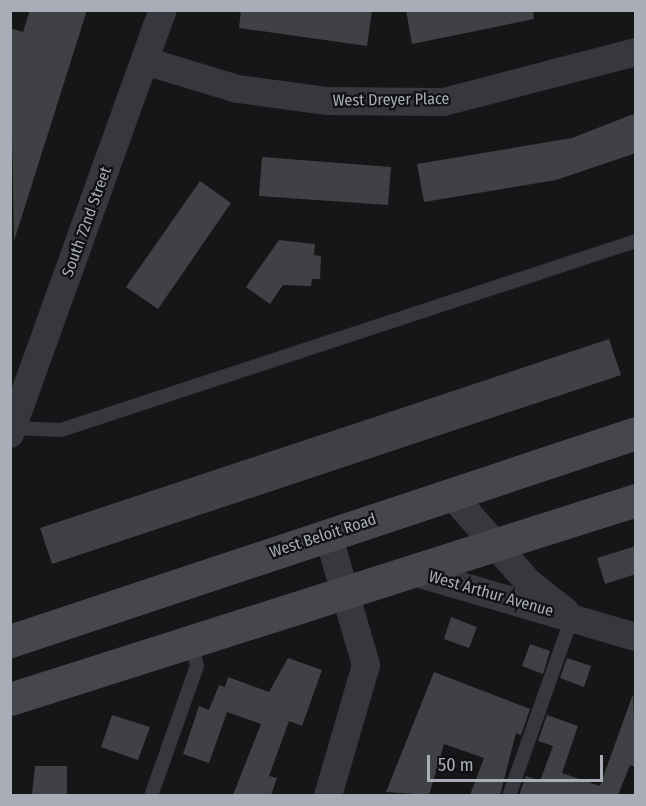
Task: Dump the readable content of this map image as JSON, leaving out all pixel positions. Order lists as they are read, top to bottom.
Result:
{
  "streets": {
    "main road": ["West Beloit Road"],
    "street": ["West Dreyer Place", "South 72nd Street", "West Arthur Avenue"]
  },
  "crossings": [
    ["West Dreyer Place", "South 72nd Street"],
    ["West Beloit Road", "West Arthur Avenue"]
  ],
  "scale_bar": "50 m"
}
